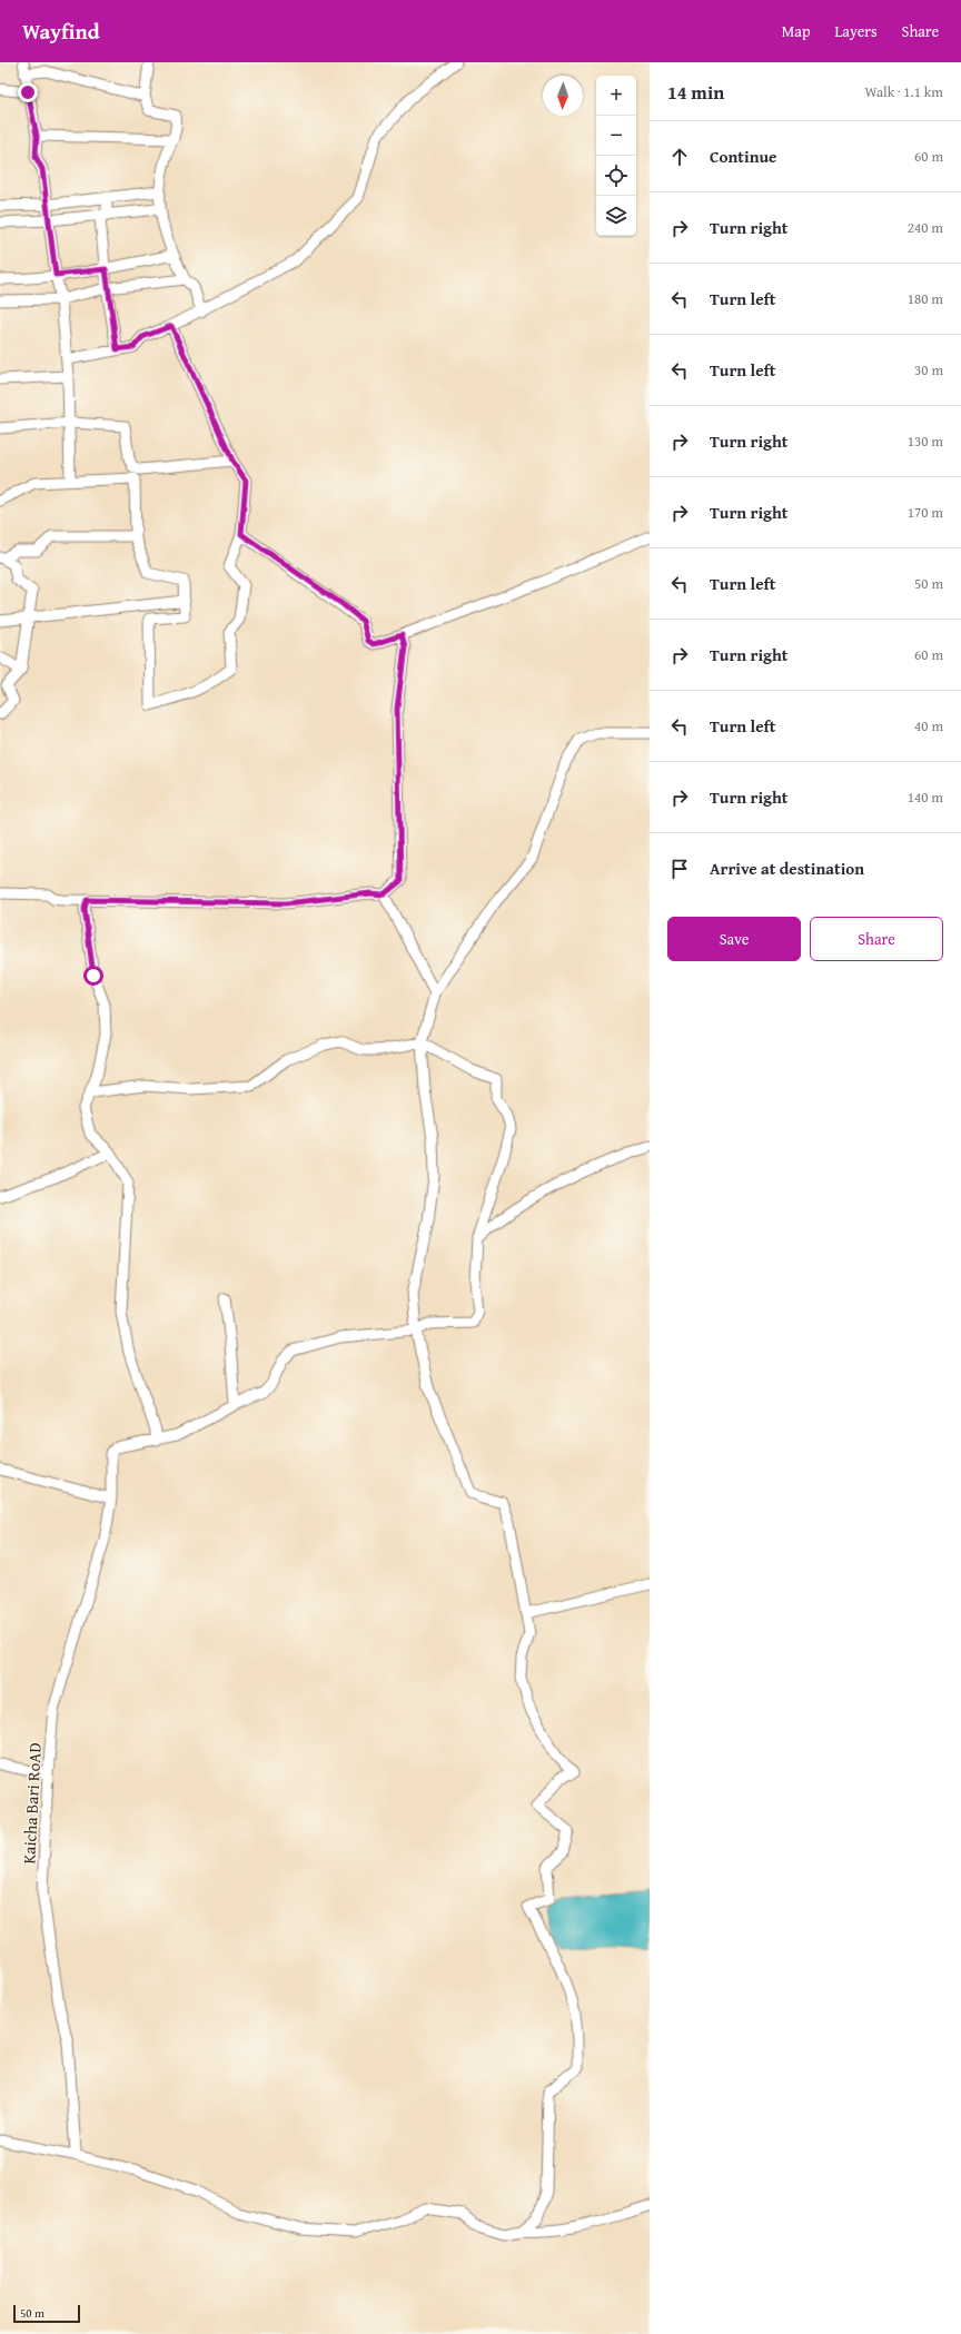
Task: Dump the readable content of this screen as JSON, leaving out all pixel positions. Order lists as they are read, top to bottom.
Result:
{
  "streets": {
    "street": ["Kaicha Bari RoAD"]
  },
  "scale_bar": "50 m",
  "north": "bottom",
  "page": {
    "header": "Wayfind",
    "nav": ["Map", "Layers", "Share"],
    "heading": ["14 min", "Walk · 1.1 km"],
    "map_buttons": ["+", "−"],
    "list": [
      ["Continue", "60 m"],
      ["Turn right", "240 m"],
      ["Turn left", "180 m"],
      ["Turn left", "30 m"],
      ["Turn right", "130 m"],
      ["Turn right", "170 m"],
      ["Turn left", "50 m"],
      ["Turn right", "60 m"],
      ["Turn left", "40 m"],
      ["Turn right", "140 m"],
      "Arrive at destination"
    ],
    "buttons": ["Save", "Share"],
    "scale": "50 m"
  }
}
